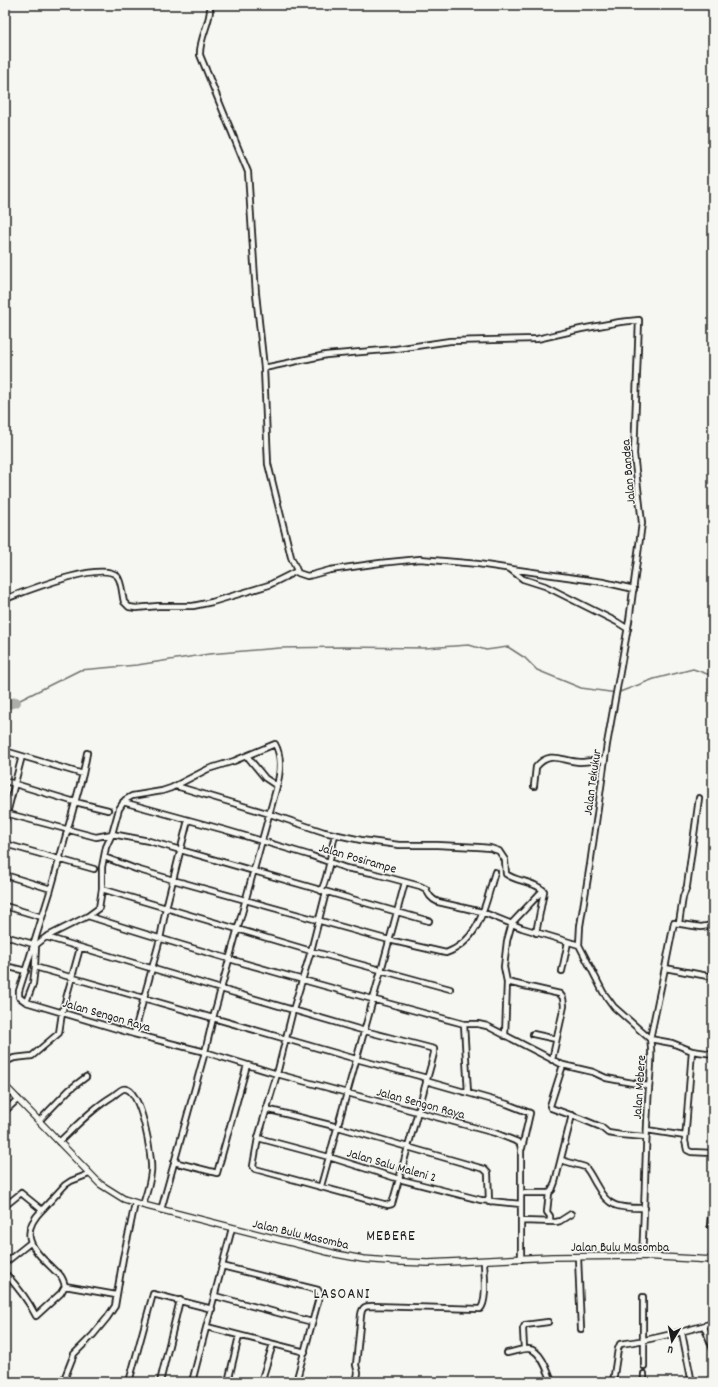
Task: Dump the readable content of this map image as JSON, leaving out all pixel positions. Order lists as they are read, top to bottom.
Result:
{
  "streets": {
    "street": [
      "Jalan Bandea",
      "Jalan Tekukur",
      "Jalan Posirampe",
      "Jalan Sengon Raya",
      "Jalan Mebere",
      "Jalan Salu Maleni 2",
      "Jalan Bulu Masomba"
    ]
  },
  "crossings": [
    ["Jalan Bandea", "Jalan Tekukur"],
    ["Jalan Tekukur", "Jalan Posirampe"],
    ["Jalan Tekukur", "Jalan Mebere"],
    ["Jalan Posirampe", "Jalan Mebere"],
    ["Jalan Mebere", "Jalan Bulu Masomba"]
  ],
  "districts": ["MEBERE", "LASOANI"],
  "north": "bottom"
}
